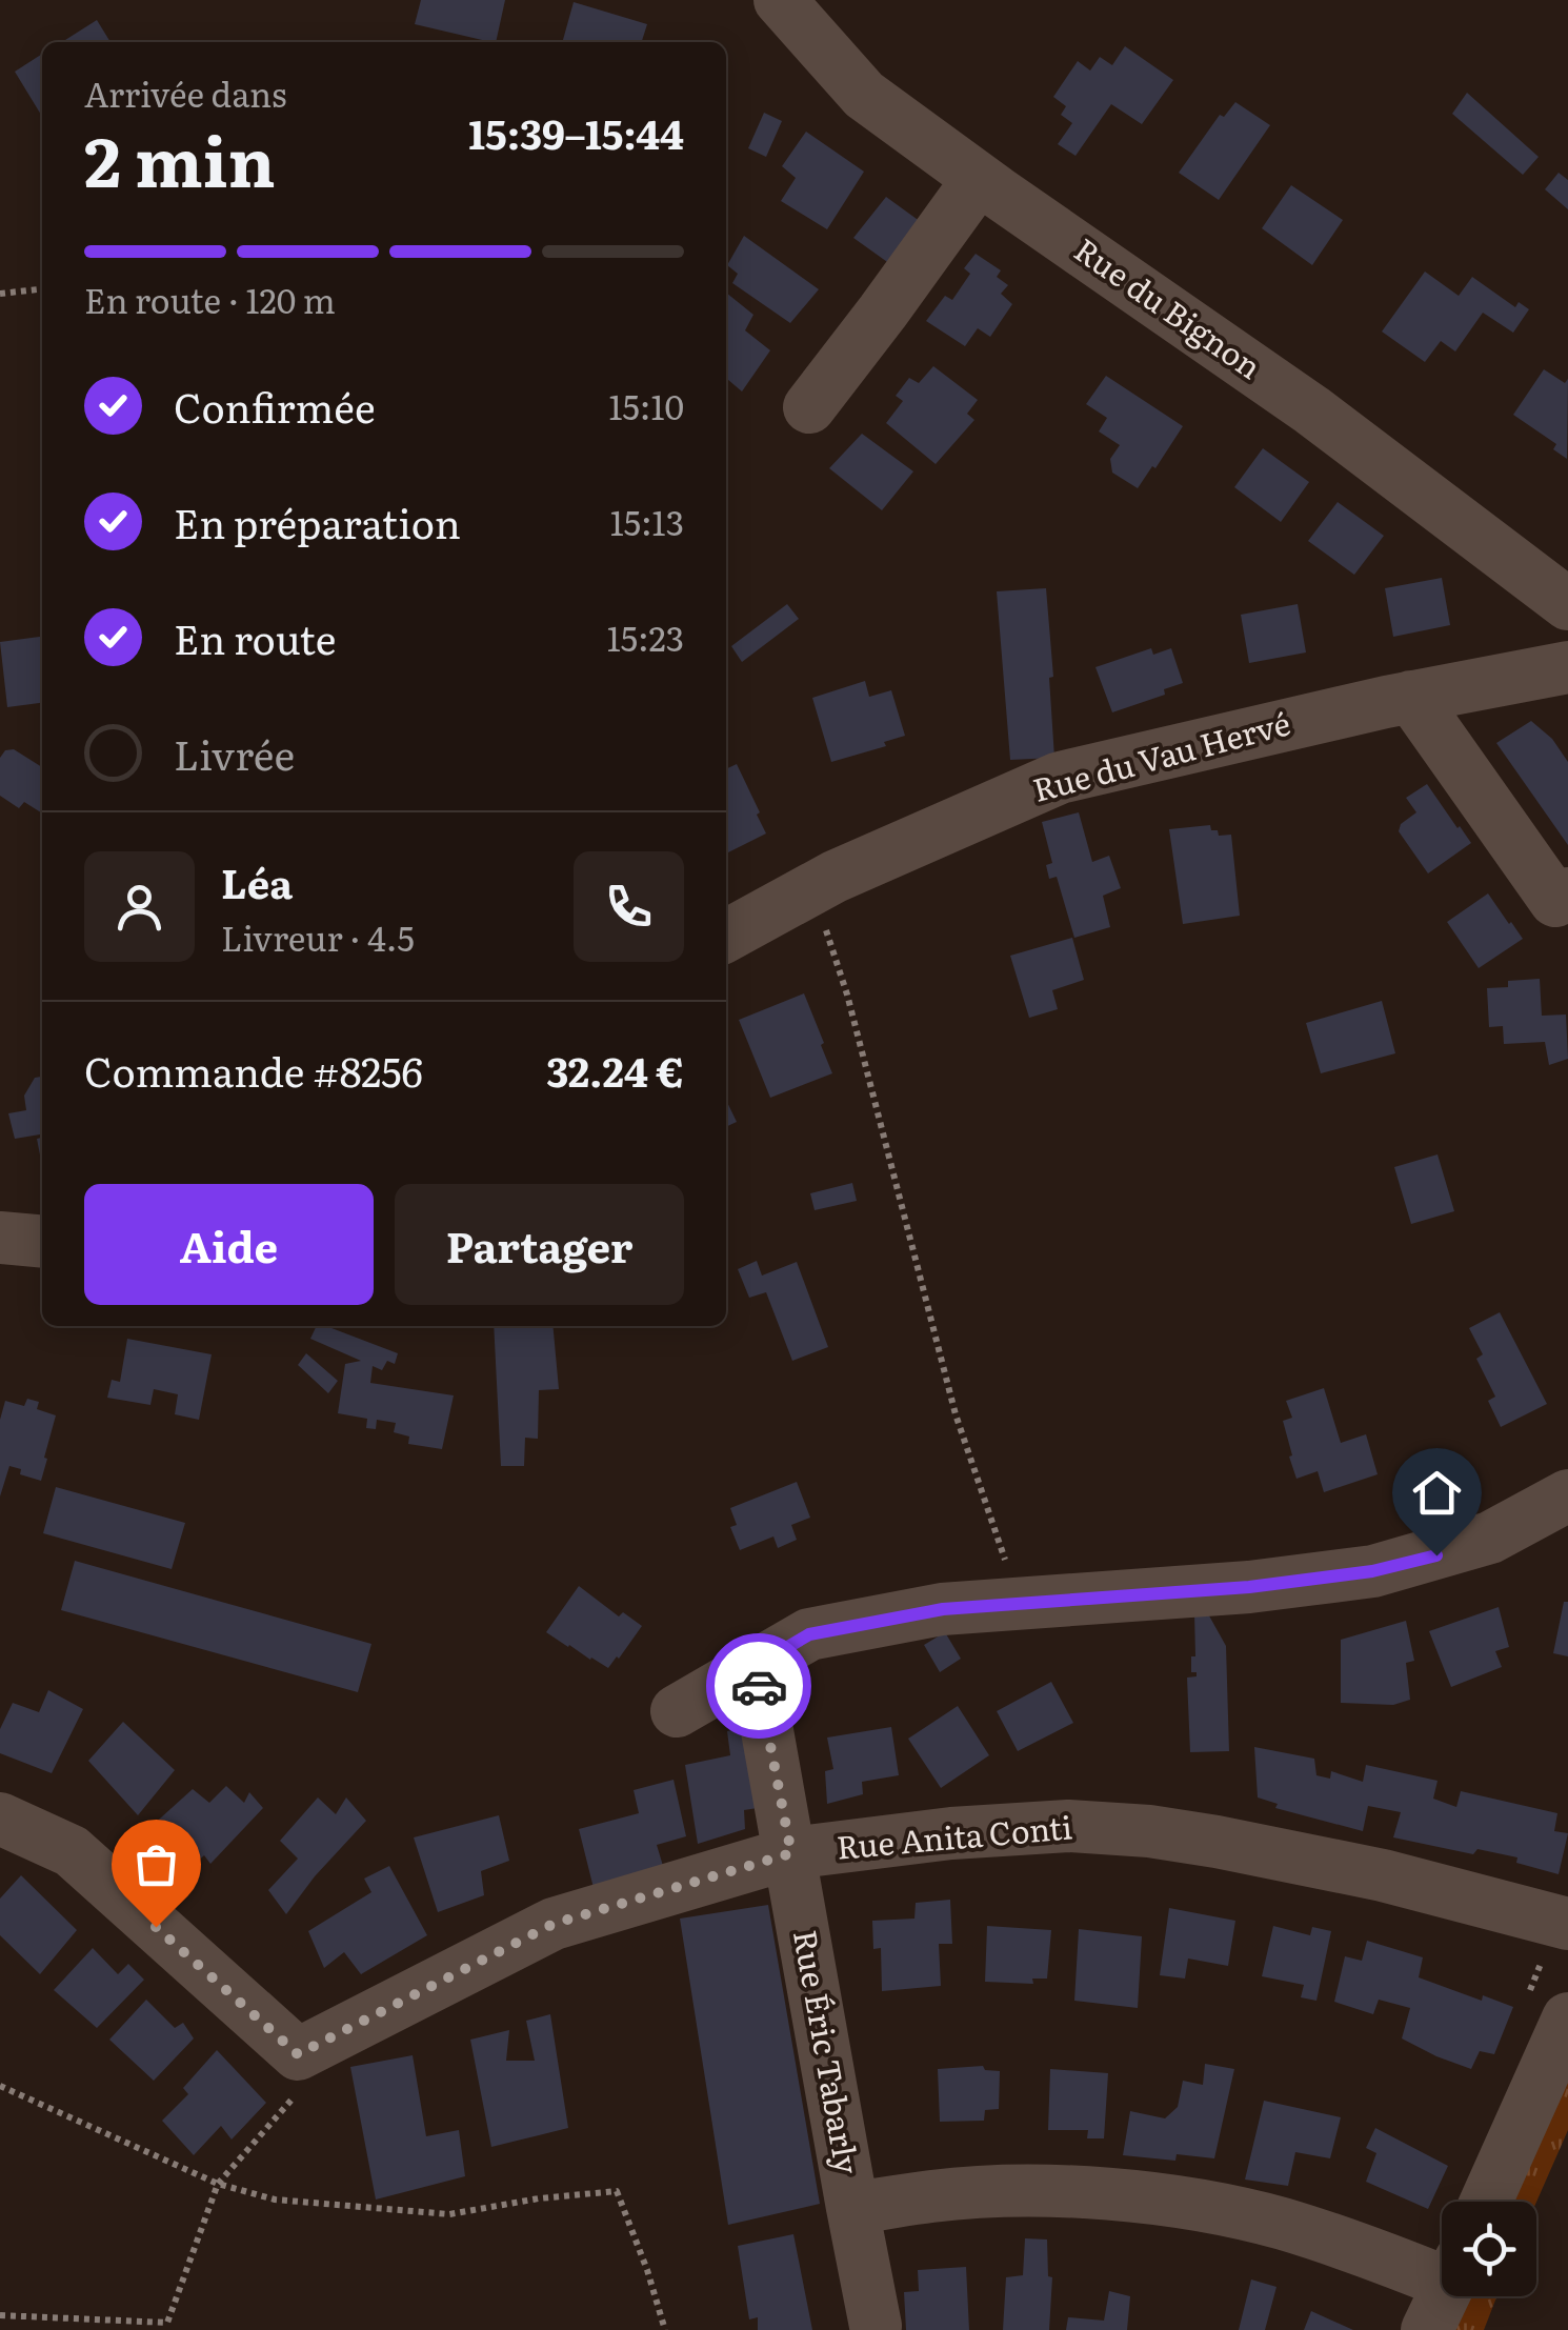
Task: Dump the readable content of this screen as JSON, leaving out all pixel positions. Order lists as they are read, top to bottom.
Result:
{
  "streets": {
    "street": [
      "Rue du Bignon",
      "Rue du Vau Hervé",
      "Rue Anita Conti",
      "Rue Éric Tabarly"
    ]
  },
  "crossings": [
    ["Rue Anita Conti", "Rue Éric Tabarly"]
  ],
  "page": {
    "heading": ["2 min", "Arrivée dans", "15:39–15:44"],
    "panel": [
      "Léa",
      "Livreur · 4.5",
      "Commande #8256",
      "32.24 €"
    ],
    "bar": "En route · 120 m",
    "list": [
      ["Confirmée", "15:10"],
      ["En préparation", "15:13"],
      ["En route", "15:23"],
      "Livrée"
    ],
    "buttons": ["Aide", "Partager"]
  }
}
